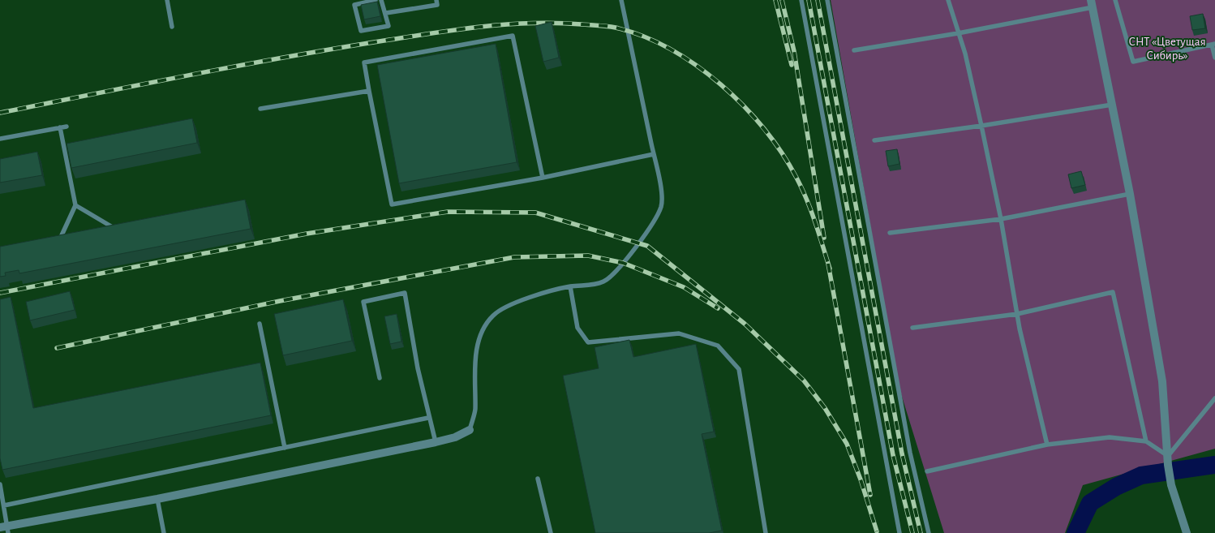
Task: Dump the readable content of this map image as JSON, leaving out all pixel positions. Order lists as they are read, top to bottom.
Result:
{
  "parks": ["СНТ «Цветущая Сибирь»"]
}
